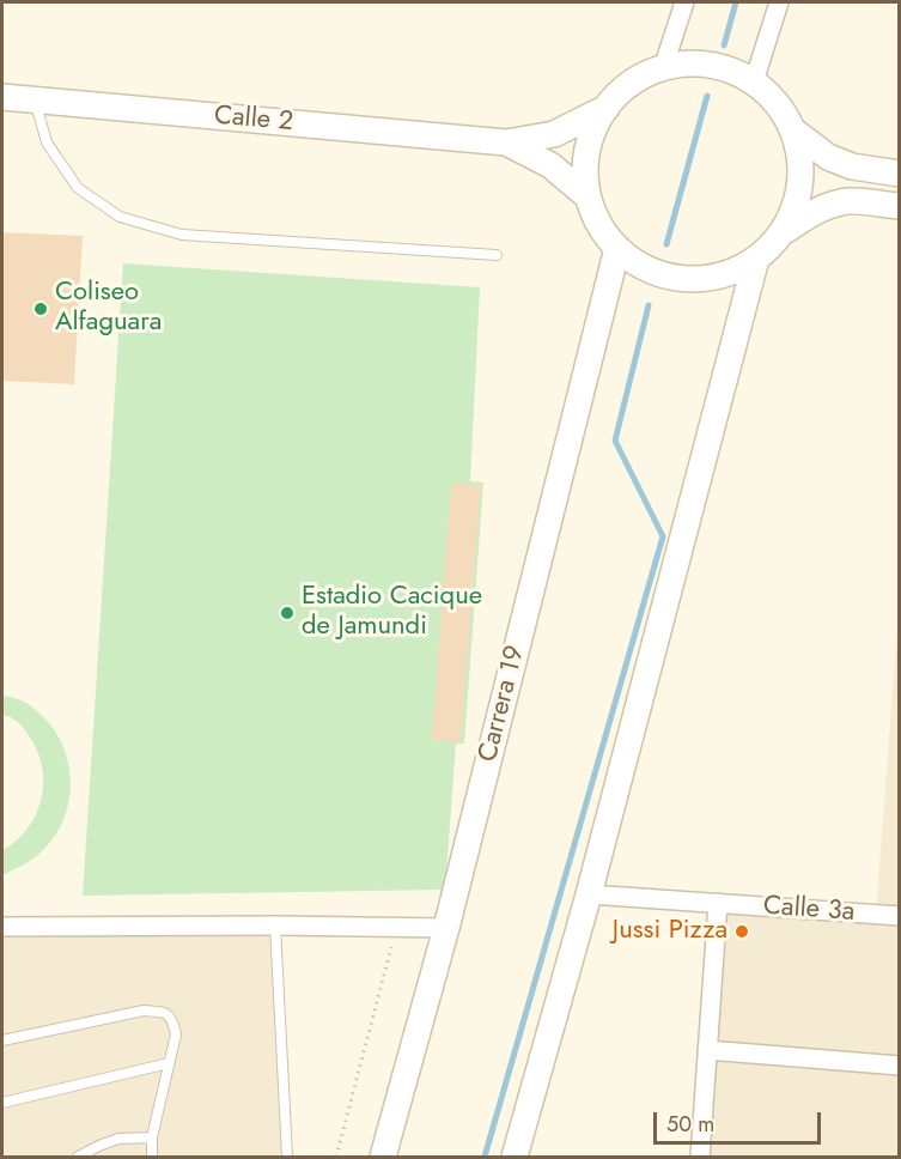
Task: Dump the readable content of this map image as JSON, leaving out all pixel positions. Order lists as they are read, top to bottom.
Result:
{
  "streets": {
    "street": ["Calle 2", "Carrera 19", "Calle 3a"]
  },
  "crossings": [
    ["Calle 2", "Carrera 19"]
  ],
  "places": ["Coliseo Alfaguara", "Estadio Cacique de Jamundi", "Jussi Pizza"],
  "scale_bar": "50 m"
}
